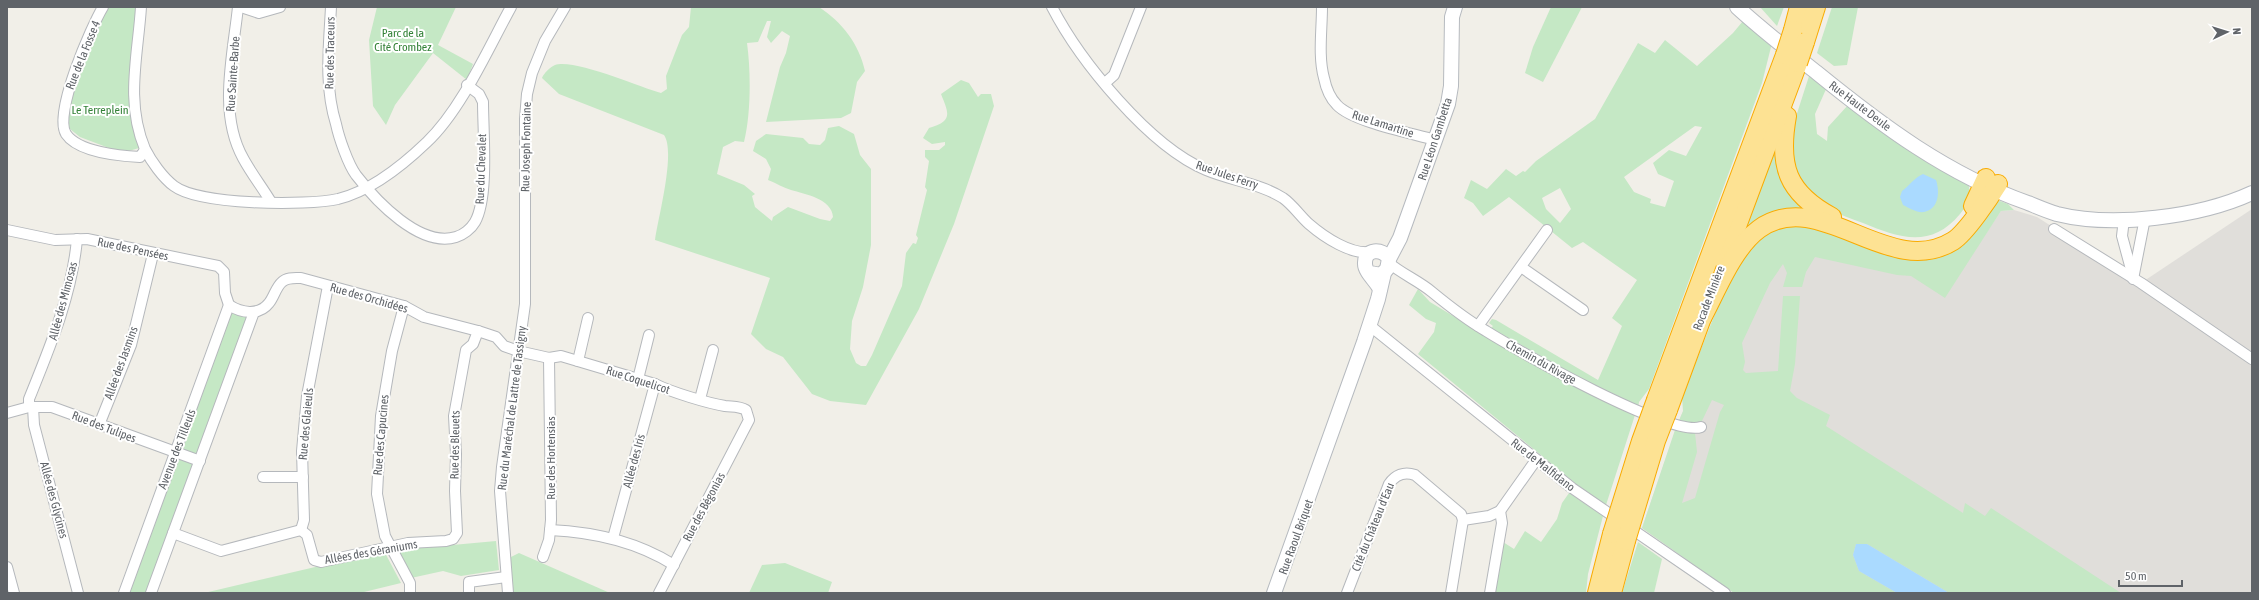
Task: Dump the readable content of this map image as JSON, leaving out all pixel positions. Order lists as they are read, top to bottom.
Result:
{
  "streets": {
    "highway": ["Rocade Minière"],
    "main road": ["Rue Haute Deule", "Rue Léon Gambetta", "Rue Raoul Briquet"],
    "street": [
      "Rue des Traceurs",
      "Rue de la Fosse 4",
      "Rue Sainte-Barbe",
      "Rue Lamartine",
      "Rue Joseph Fontaine",
      "Rue du Chevalet",
      "Rue Jules Ferry",
      "Rue des Pensées",
      "Rue des Orchidées",
      "Allée des Mimosas",
      "Chemin du Rivage",
      "Allée des Jasmins",
      "Rue Coquelicot",
      "Rue du Maréchal de Lattre de Tassigny",
      "Rue des Glaieuls",
      "Rue des Tulipes",
      "Rue des Capucines",
      "Rue des Bleuets",
      "Avenue des Tilleuls",
      "Rue des Hortensias",
      "Allée des Iris",
      "Rue de Malfidano",
      "Allée des Glycines",
      "Rue des Bégonias",
      "Cité du Château d'Eau",
      "Allées des Géraniums"
    ]
  },
  "crossings": [
    ["Rue des Traceurs", "Rue du Chevalet"],
    ["Rue Lamartine", "Rue Léon Gambetta"],
    ["Rue Léon Gambetta", "Rue Jules Ferry"],
    ["Rue Léon Gambetta", "Chemin du Rivage"],
    ["Rue Léon Gambetta", "Rue de Malfidano"],
    ["Rue Léon Gambetta", "Rue Raoul Briquet"],
    ["Rue Joseph Fontaine", "Rue du Maréchal de Lattre de Tassigny"],
    ["Rue Jules Ferry", "Chemin du Rivage"],
    ["Rue des Pensées", "Allée des Mimosas"],
    ["Rue des Pensées", "Allée des Jasmins"],
    ["Rue des Pensées", "Avenue des Tilleuls"],
    ["Rue des Orchidées", "Rue Coquelicot"],
    ["Rue des Orchidées", "Rue du Maréchal de Lattre de Tassigny"],
    ["Rue des Orchidées", "Rue des Glaieuls"],
    ["Rue des Orchidées", "Rue des Capucines"],
    ["Rue des Orchidées", "Rue des Bleuets"],
    ["Allée des Mimosas", "Rue des Tulipes"],
    ["Allée des Mimosas", "Allée des Glycines"],
    ["Allée des Jasmins", "Rue des Tulipes"],
    ["Rue Coquelicot", "Rue du Maréchal de Lattre de Tassigny"],
    ["Rue Coquelicot", "Rue des Hortensias"],
    ["Rue Coquelicot", "Allée des Iris"],
    ["Rue Coquelicot", "Rue des Bégonias"],
    ["Rue des Glaieuls", "Allées des Géraniums"],
    ["Rue des Tulipes", "Avenue des Tilleuls"],
    ["Rue des Tulipes", "Allée des Glycines"],
    ["Rue des Capucines", "Allées des Géraniums"],
    ["Rue des Bleuets", "Allées des Géraniums"]
  ],
  "parks": ["Parc de la Cité Crombez", "Le Terreplein"],
  "scale_bar": "50 m",
  "north": "right"
}
